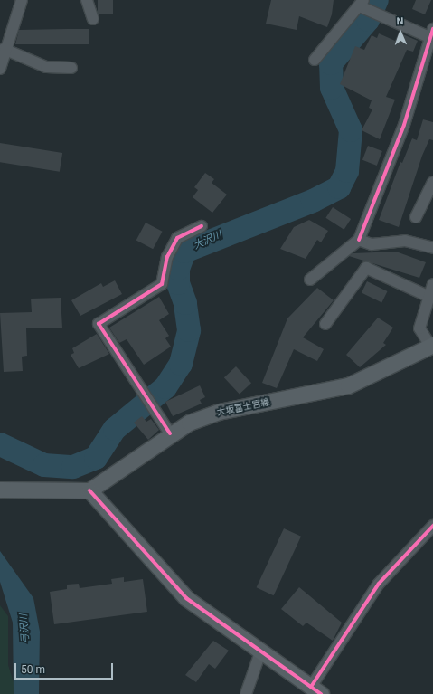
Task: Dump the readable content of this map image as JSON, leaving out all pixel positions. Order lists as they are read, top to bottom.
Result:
{
  "streets": {
    "main road": ["大坂富士宮線"]
  },
  "water": ["大沢川", "弓沢川"],
  "scale_bar": "50 m",
  "north": "top"
}
